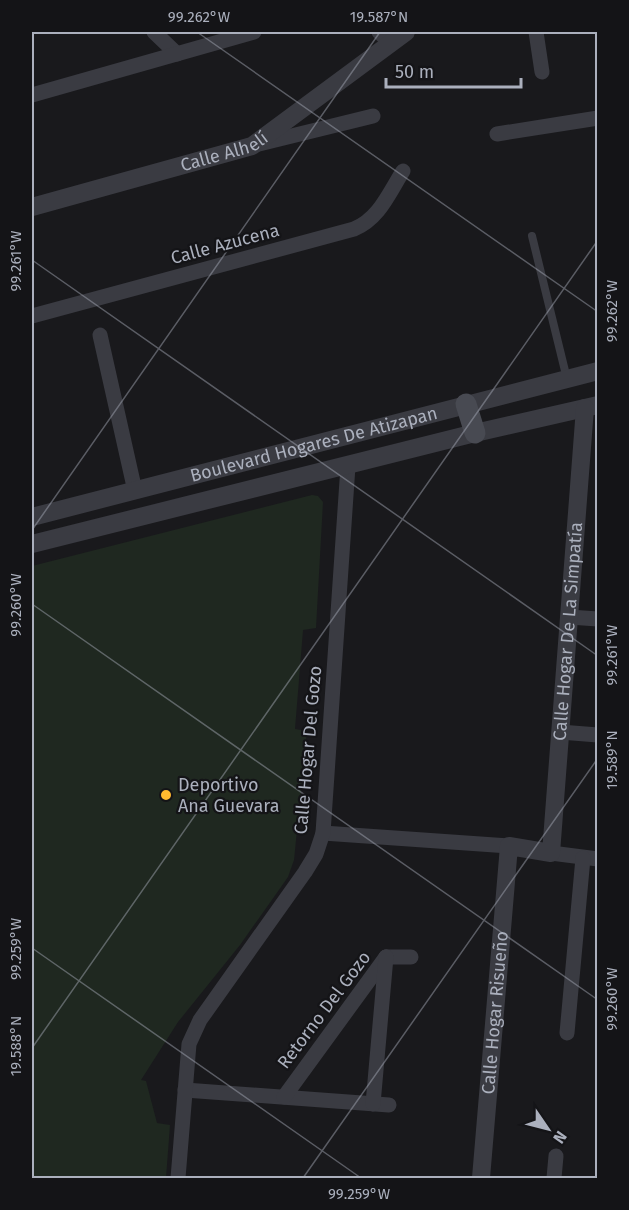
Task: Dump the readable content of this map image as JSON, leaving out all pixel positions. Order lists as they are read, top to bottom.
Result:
{
  "streets": {
    "street": [
      "Calle Alhelí",
      "Calle Azucena",
      "Boulevard Hogares De Atizapan",
      "Calle Hogar De La Simpatía",
      "Calle Hogar Del Gozo",
      "Retorno Del Gozo",
      "Calle Hogar Risueño"
    ]
  },
  "crossings": [
    ["Boulevard Hogares De Atizapan", "Calle Hogar De La Simpatía"],
    ["Boulevard Hogares De Atizapan", "Calle Hogar Del Gozo"],
    ["Calle Hogar Del Gozo", "Retorno Del Gozo"]
  ],
  "places": ["Deportivo Ana Guevara"],
  "scale_bar": "50 m",
  "north": "bottom right",
  "coordinates": [
    "99.262°W",
    "19.587°N",
    "99.261°W",
    "99.260°W",
    "19.589°N",
    "99.259°W",
    "19.588°N"
  ]
}
